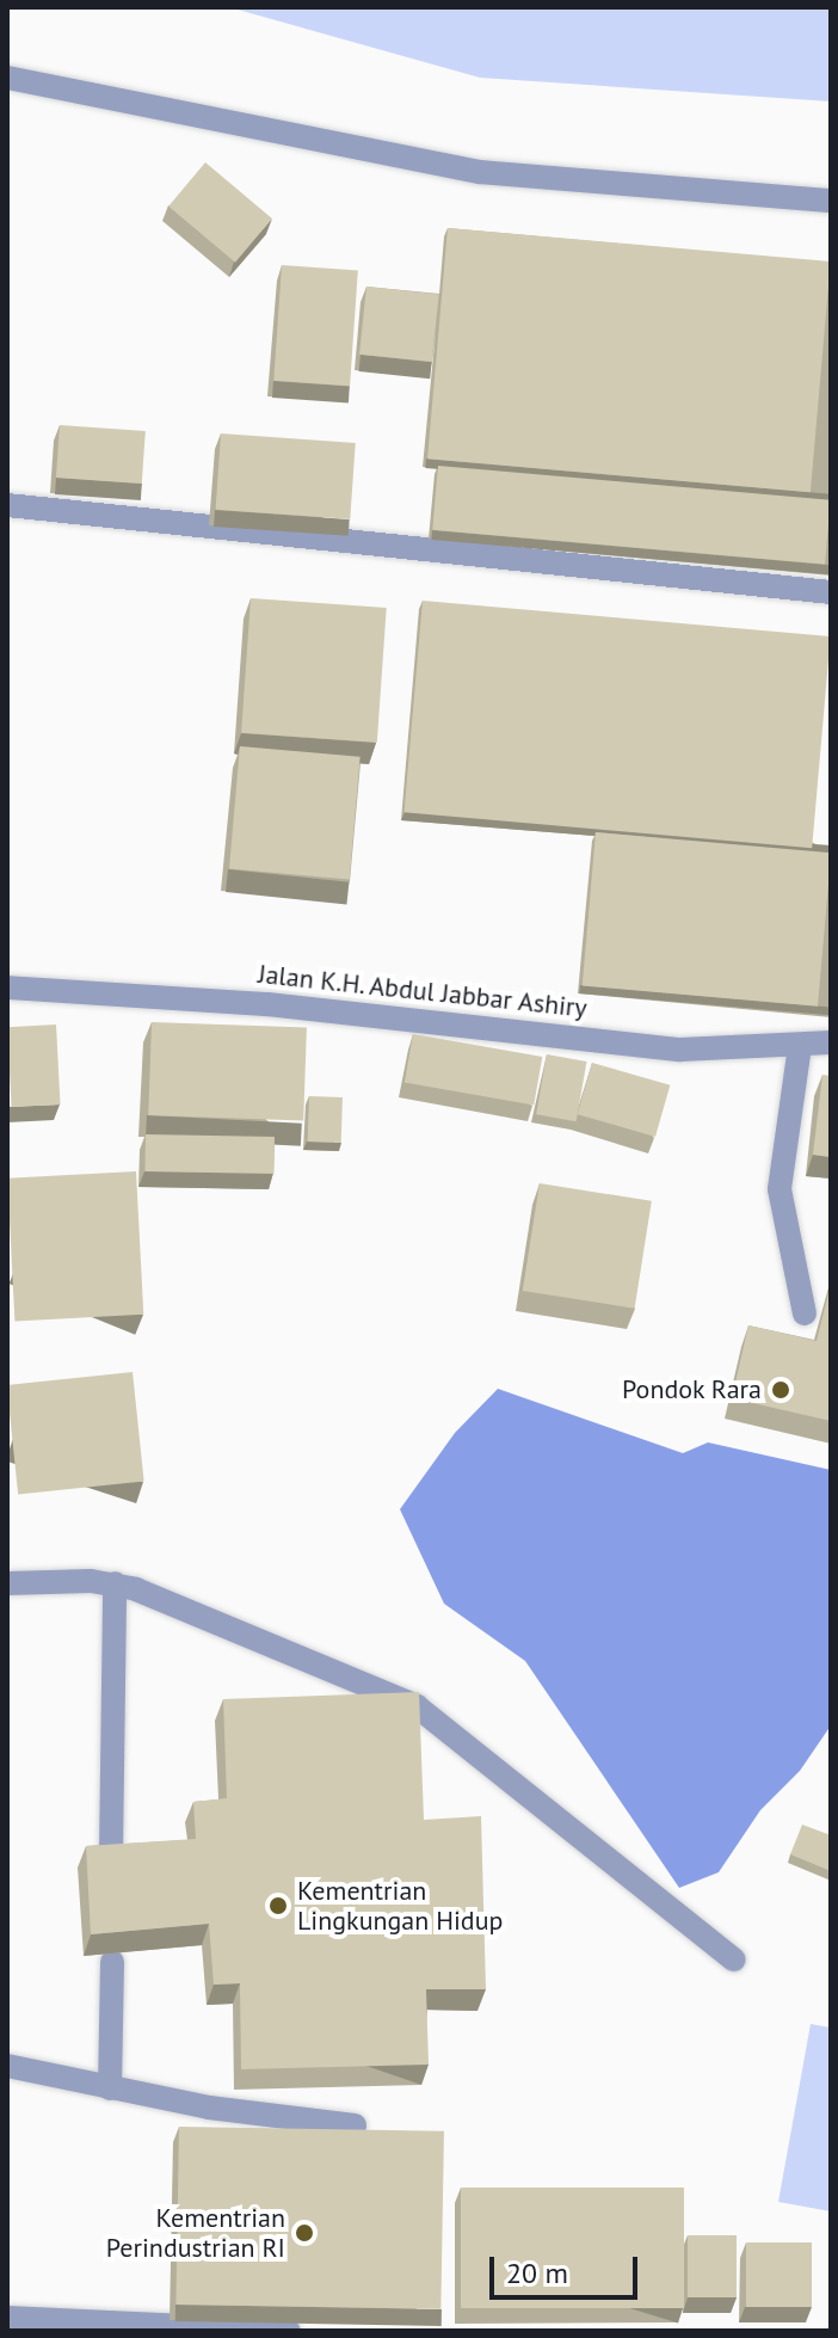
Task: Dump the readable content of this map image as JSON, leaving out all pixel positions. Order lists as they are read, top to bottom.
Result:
{
  "streets": {
    "street": ["Jalan K.H. Abdul Jabbar Ashiry"]
  },
  "places": ["Pondok Rara", "Kementrian Lingkungan Hidup", "Kementrian Perindustrian RI"],
  "scale_bar": "20 m"
}
